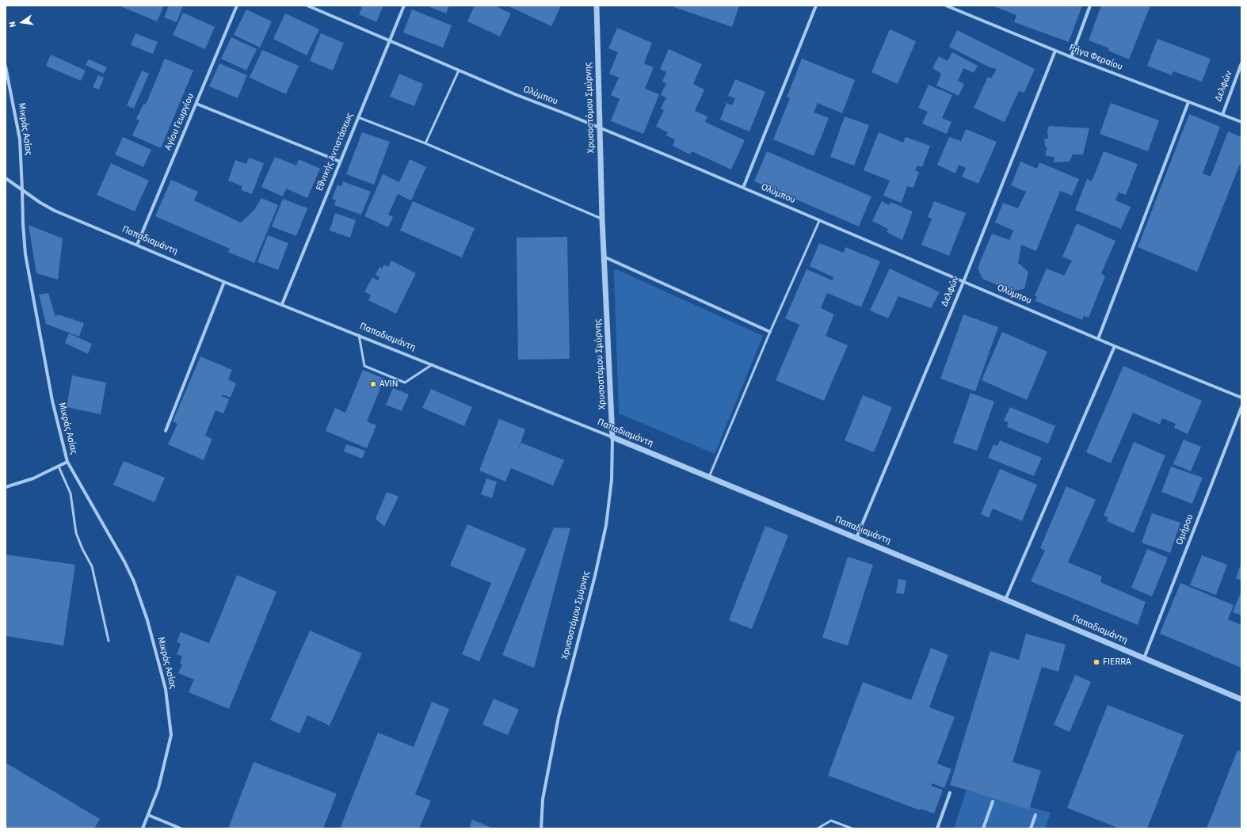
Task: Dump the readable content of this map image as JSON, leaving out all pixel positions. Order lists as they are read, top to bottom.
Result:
{
  "streets": {
    "street": [
      "Ρήγα Φεραίου",
      "Δελφών",
      "Ολύμπου",
      "Χρυσοστόμου Σμύρνης",
      "Αγίου Γεωργίου",
      "Μικράς Ασίας",
      "Εθνικής Αντιστάσεως",
      "Παπαδιαμάντη",
      "Ομήρου"
    ]
  },
  "crossings": [
    ["Ρήγα Φεραίου", "Δελφών"],
    ["Δελφών", "Ολύμπου"],
    ["Δελφών", "Παπαδιαμάντη"],
    ["Ολύμπου", "Χρυσοστόμου Σμύρνης"],
    ["Ολύμπου", "Εθνικής Αντιστάσεως"],
    ["Χρυσοστόμου Σμύρνης", "Παπαδιαμάντη"],
    ["Αγίου Γεωργίου", "Παπαδιαμάντη"],
    ["Μικράς Ασίας", "Παπαδιαμάντη"],
    ["Εθνικής Αντιστάσεως", "Παπαδιαμάντη"],
    ["Παπαδιαμάντη", "Ομήρου"]
  ],
  "places": ["AVIN", "FIERRA"],
  "north": "left"
}
